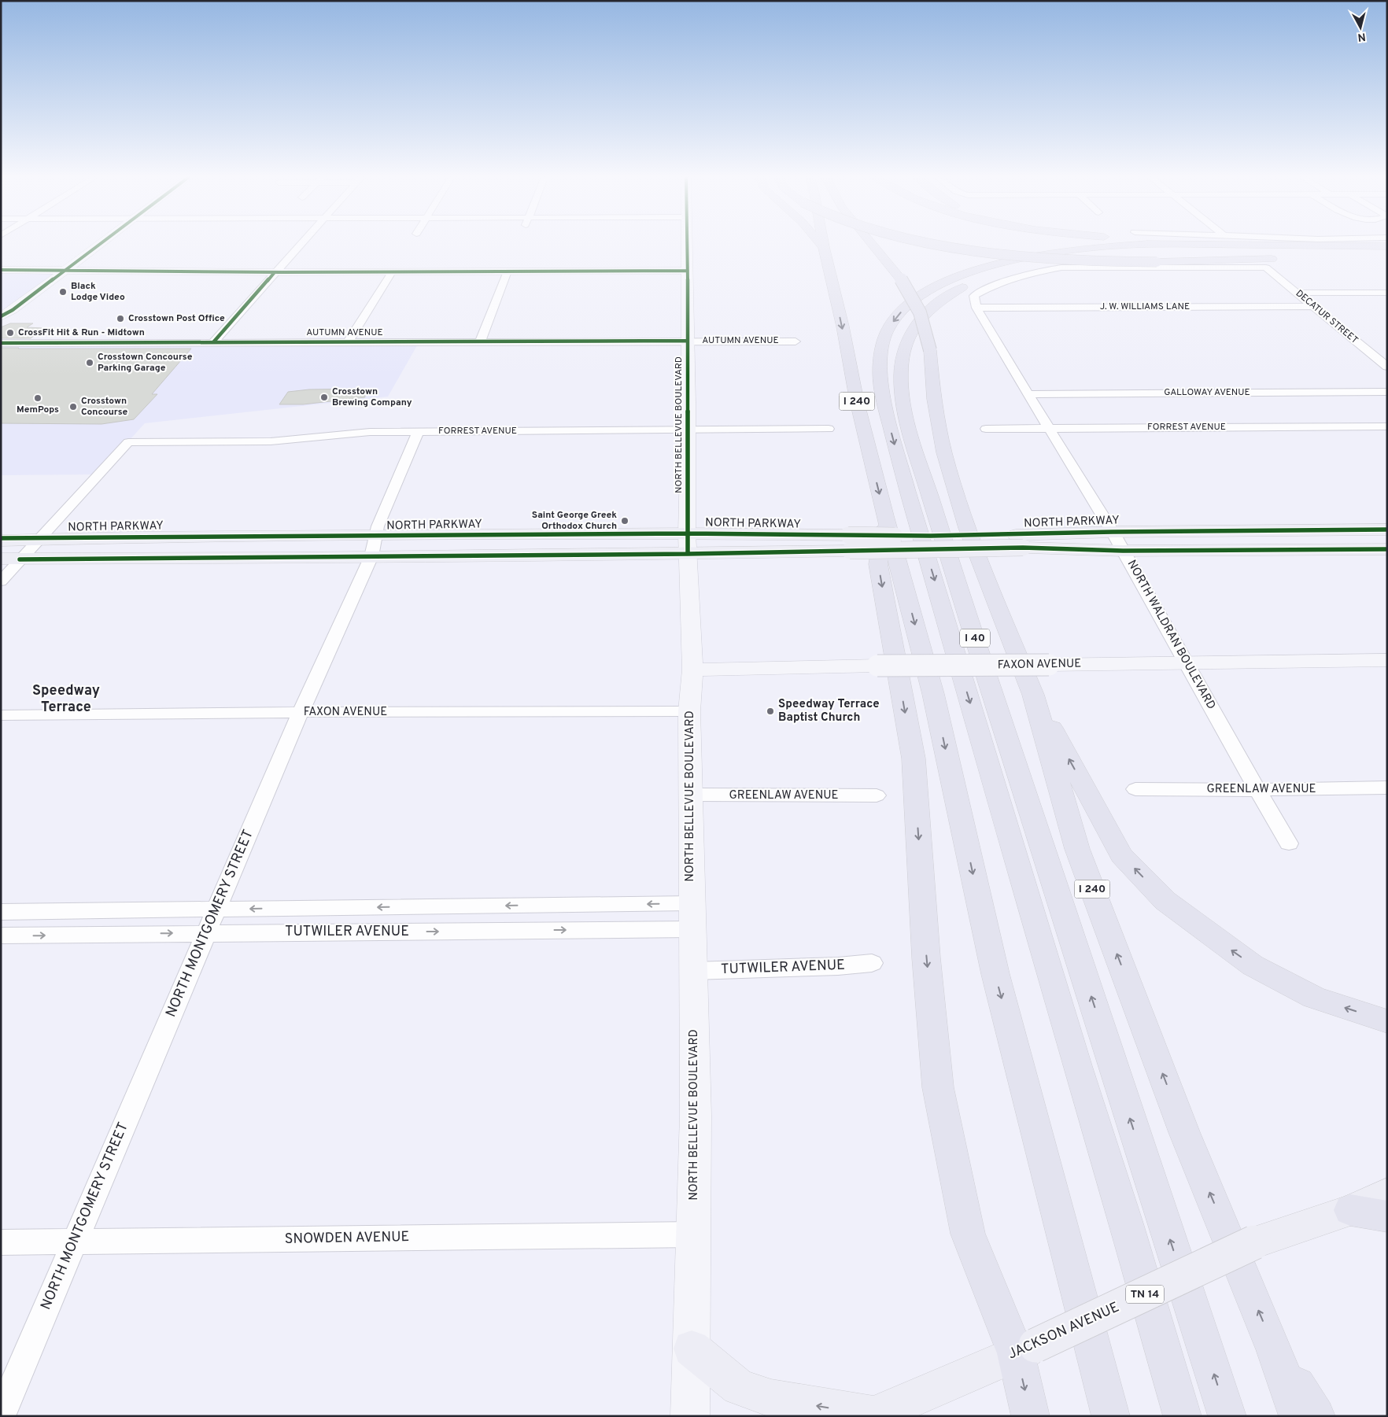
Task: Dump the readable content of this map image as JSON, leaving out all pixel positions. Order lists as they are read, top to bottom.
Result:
{
  "streets": {
    "highway": ["I 240", "I 40"],
    "main road": ["NORTH PARKWAY", "TN 14", "JACKSON AVENUE"],
    "street": [
      "J. W. WILLIAMS LANE",
      "DECATUR STREET",
      "AUTUMN AVENUE",
      "GALLOWAY AVENUE",
      "NORTH BELLEVUE BOULEVARD",
      "FORREST AVENUE",
      "NORTH WALDRAN BOULEVARD",
      "FAXON AVENUE",
      "GREENLAW AVENUE",
      "NORTH MONTGOMERY STREET",
      "TUTWILER AVENUE",
      "SNOWDEN AVENUE"
    ]
  },
  "crossings": [
    ["J. W. WILLIAMS LANE", "DECATUR STREET"],
    ["J. W. WILLIAMS LANE", "NORTH WALDRAN BOULEVARD"],
    ["DECATUR STREET", "NORTH WALDRAN BOULEVARD"],
    ["AUTUMN AVENUE", "NORTH BELLEVUE BOULEVARD"],
    ["GALLOWAY AVENUE", "NORTH WALDRAN BOULEVARD"],
    ["NORTH BELLEVUE BOULEVARD", "FORREST AVENUE"],
    ["NORTH BELLEVUE BOULEVARD", "NORTH PARKWAY"],
    ["NORTH BELLEVUE BOULEVARD", "FAXON AVENUE"],
    ["NORTH BELLEVUE BOULEVARD", "GREENLAW AVENUE"],
    ["NORTH BELLEVUE BOULEVARD", "TUTWILER AVENUE"],
    ["NORTH BELLEVUE BOULEVARD", "SNOWDEN AVENUE"],
    ["FORREST AVENUE", "NORTH PARKWAY"],
    ["FORREST AVENUE", "NORTH WALDRAN BOULEVARD"],
    ["FORREST AVENUE", "NORTH MONTGOMERY STREET"],
    ["NORTH PARKWAY", "NORTH WALDRAN BOULEVARD"],
    ["NORTH PARKWAY", "NORTH MONTGOMERY STREET"],
    ["NORTH WALDRAN BOULEVARD", "FAXON AVENUE"],
    ["NORTH WALDRAN BOULEVARD", "GREENLAW AVENUE"],
    ["FAXON AVENUE", "NORTH MONTGOMERY STREET"],
    ["NORTH MONTGOMERY STREET", "TUTWILER AVENUE"],
    ["NORTH MONTGOMERY STREET", "SNOWDEN AVENUE"]
  ],
  "districts": ["Speedway Terrace"],
  "places": [
    "Black Lodge Video",
    "Crosstown Post Office",
    "CrossFit Hit & Run - Midtown",
    "Crosstown Concourse Parking Garage",
    "Crosstown Brewing Company",
    "MemPops",
    "Crosstown Concourse",
    "Saint George Greek Orthodox Church",
    "Speedway Terrace Baptist Church"
  ],
  "north": "bottom"
}
